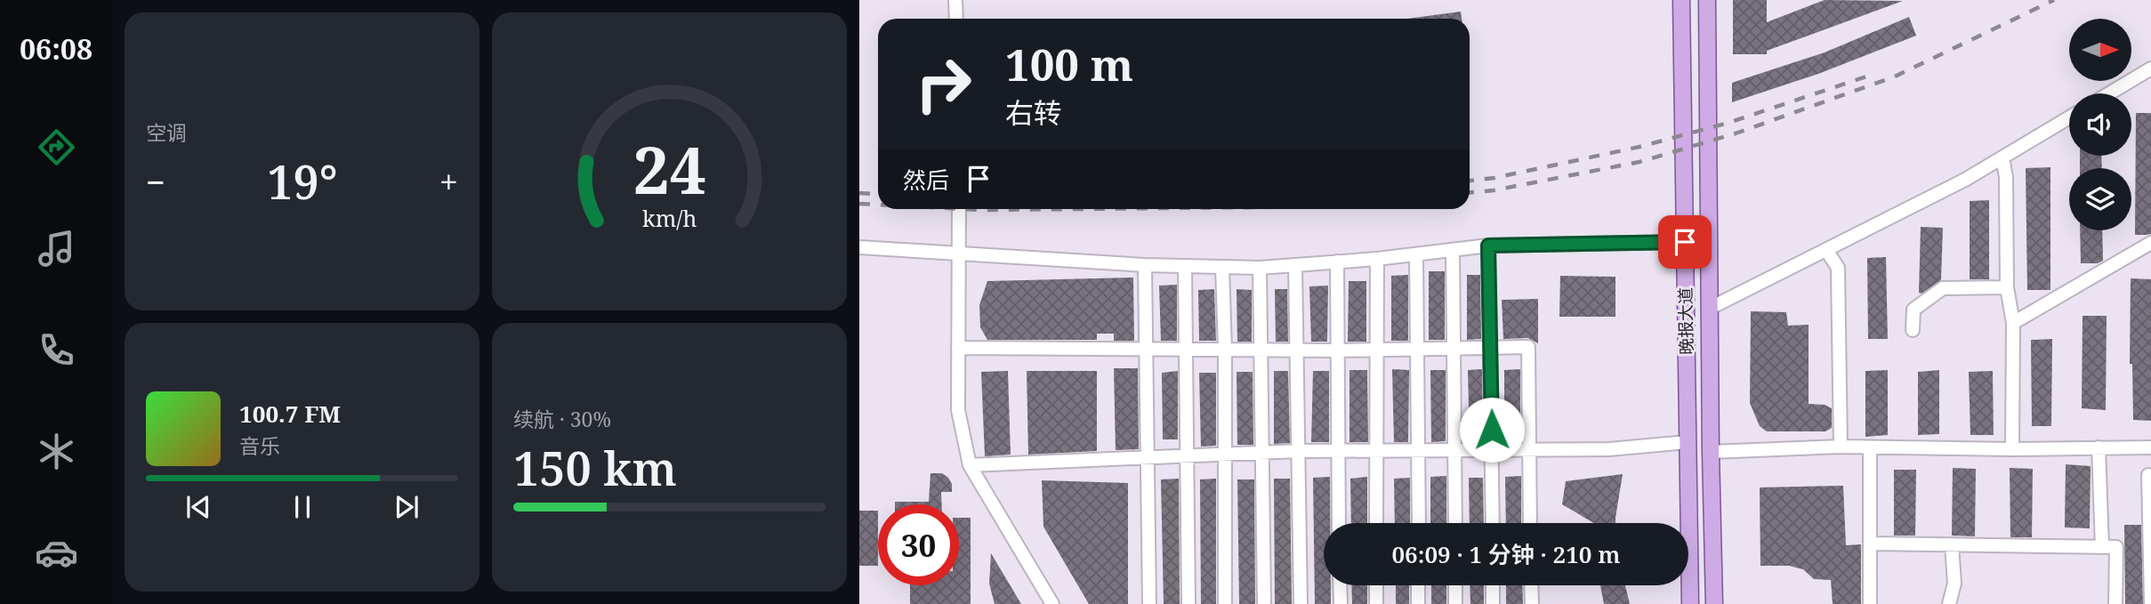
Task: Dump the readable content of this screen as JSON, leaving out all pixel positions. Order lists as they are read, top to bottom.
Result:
{
  "streets": {
    "main road": ["晚报大道"]
  },
  "north": "right",
  "page": {
    "tabs": "06:08",
    "tile": [
      "空调",
      ["续航 · 30%", "150 km"]
    ],
    "turn": ["100 m", "右转"],
    "then": "然后",
    "heat": ["−", "19°", "+"],
    "song": ["100.7 FM", "音乐"],
    "limit": "30",
    "trip": "06:09 · 1 分钟 · 210 m",
    "gauge": ["24", "km/h"]
  }
}
